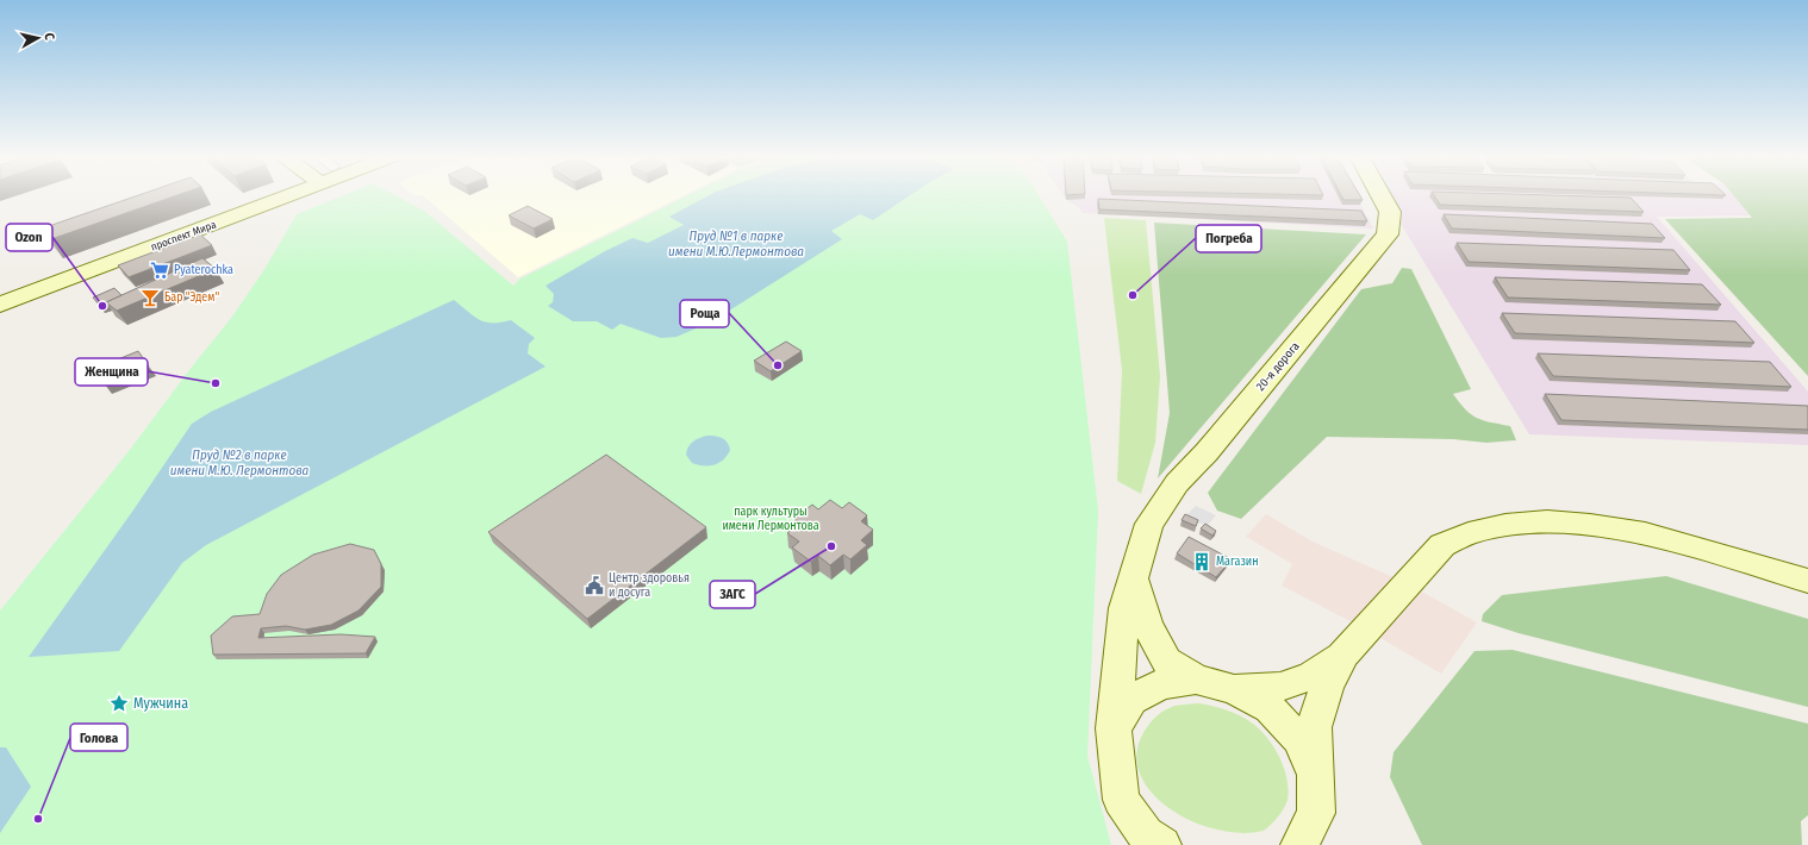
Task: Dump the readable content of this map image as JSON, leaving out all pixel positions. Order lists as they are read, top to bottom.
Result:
{
  "streets": {
    "main road": ["проспект Мира", "20-я дорога"]
  },
  "water": ["Пруд №1 в парке имени М.Ю.Лермонтова", "Пруд №2 в парке имени М.Ю. Лермонтова"],
  "parks": ["парк культуры имени Лермонтова"],
  "places": {
    "supermarket": ["Pyaterochka"],
    "other": [
      "Погреба",
      "Ozon",
      "Роща",
      "Женщина",
      "ЗАГС",
      "Голова"
    ],
    "bar": ["Бар \"Эдем\""],
    "building": ["Магазин"],
    "public building": ["Центр здоровья и досуга"],
    "place": ["Мужчина"]
  },
  "north": "right"
}
